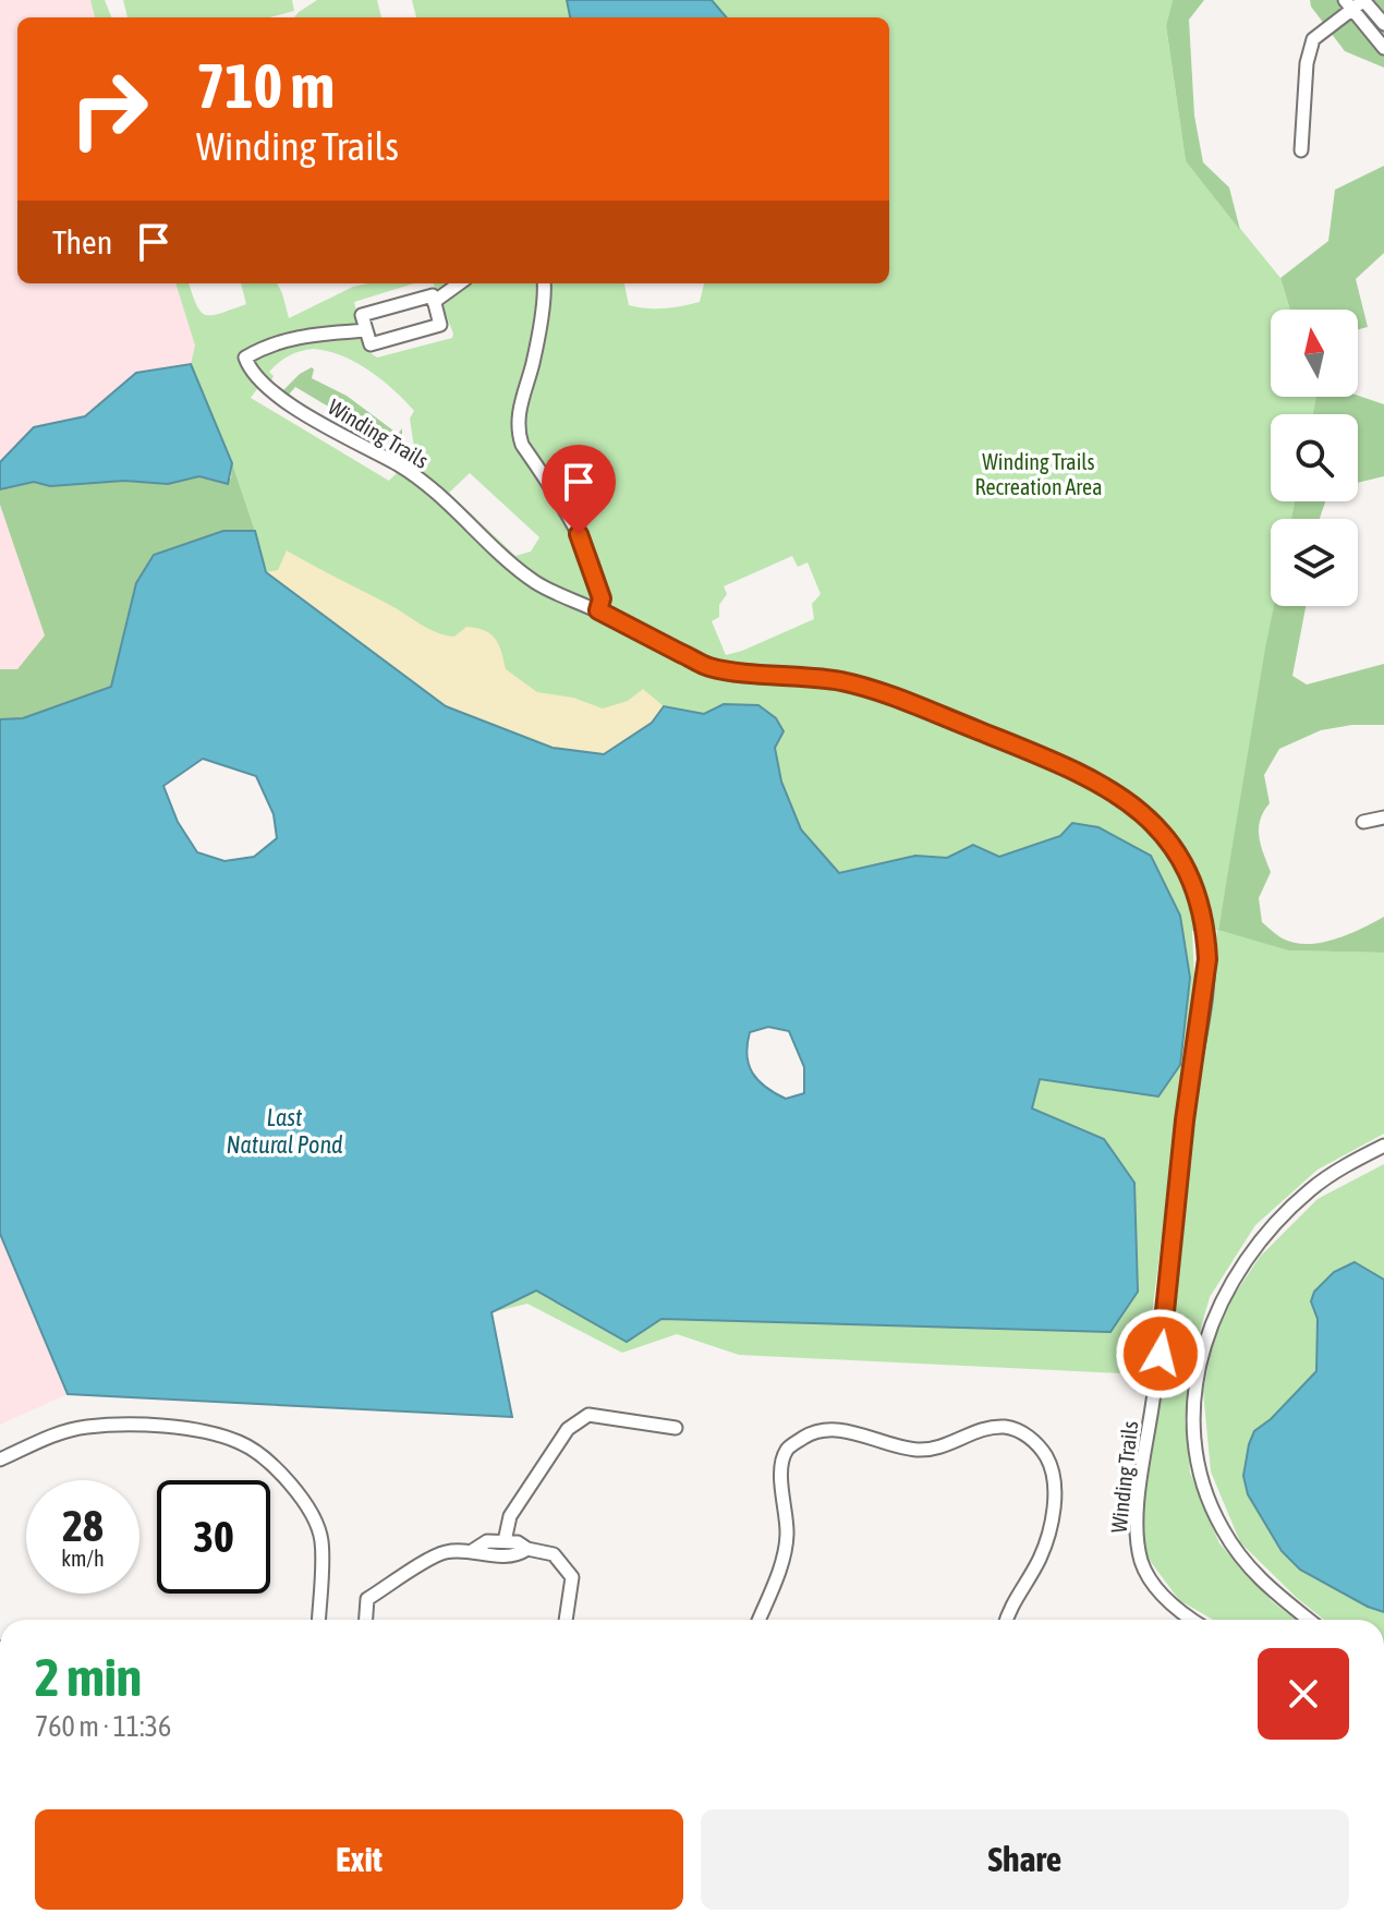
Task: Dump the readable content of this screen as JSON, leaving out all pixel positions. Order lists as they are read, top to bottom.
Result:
{
  "streets": {
    "street": ["Winding Trails"]
  },
  "water": ["Last Natural Pond"],
  "parks": ["Winding Trails Recreation Area"],
  "north": "top",
  "page": {
    "turn": ["710 m", "Winding Trails"],
    "then": "Then",
    "speed": "28 km/h",
    "limit": "30",
    "heading": ["2 min", "760 m · 11:36"],
    "buttons": ["Exit", "Share"]
  }
}
